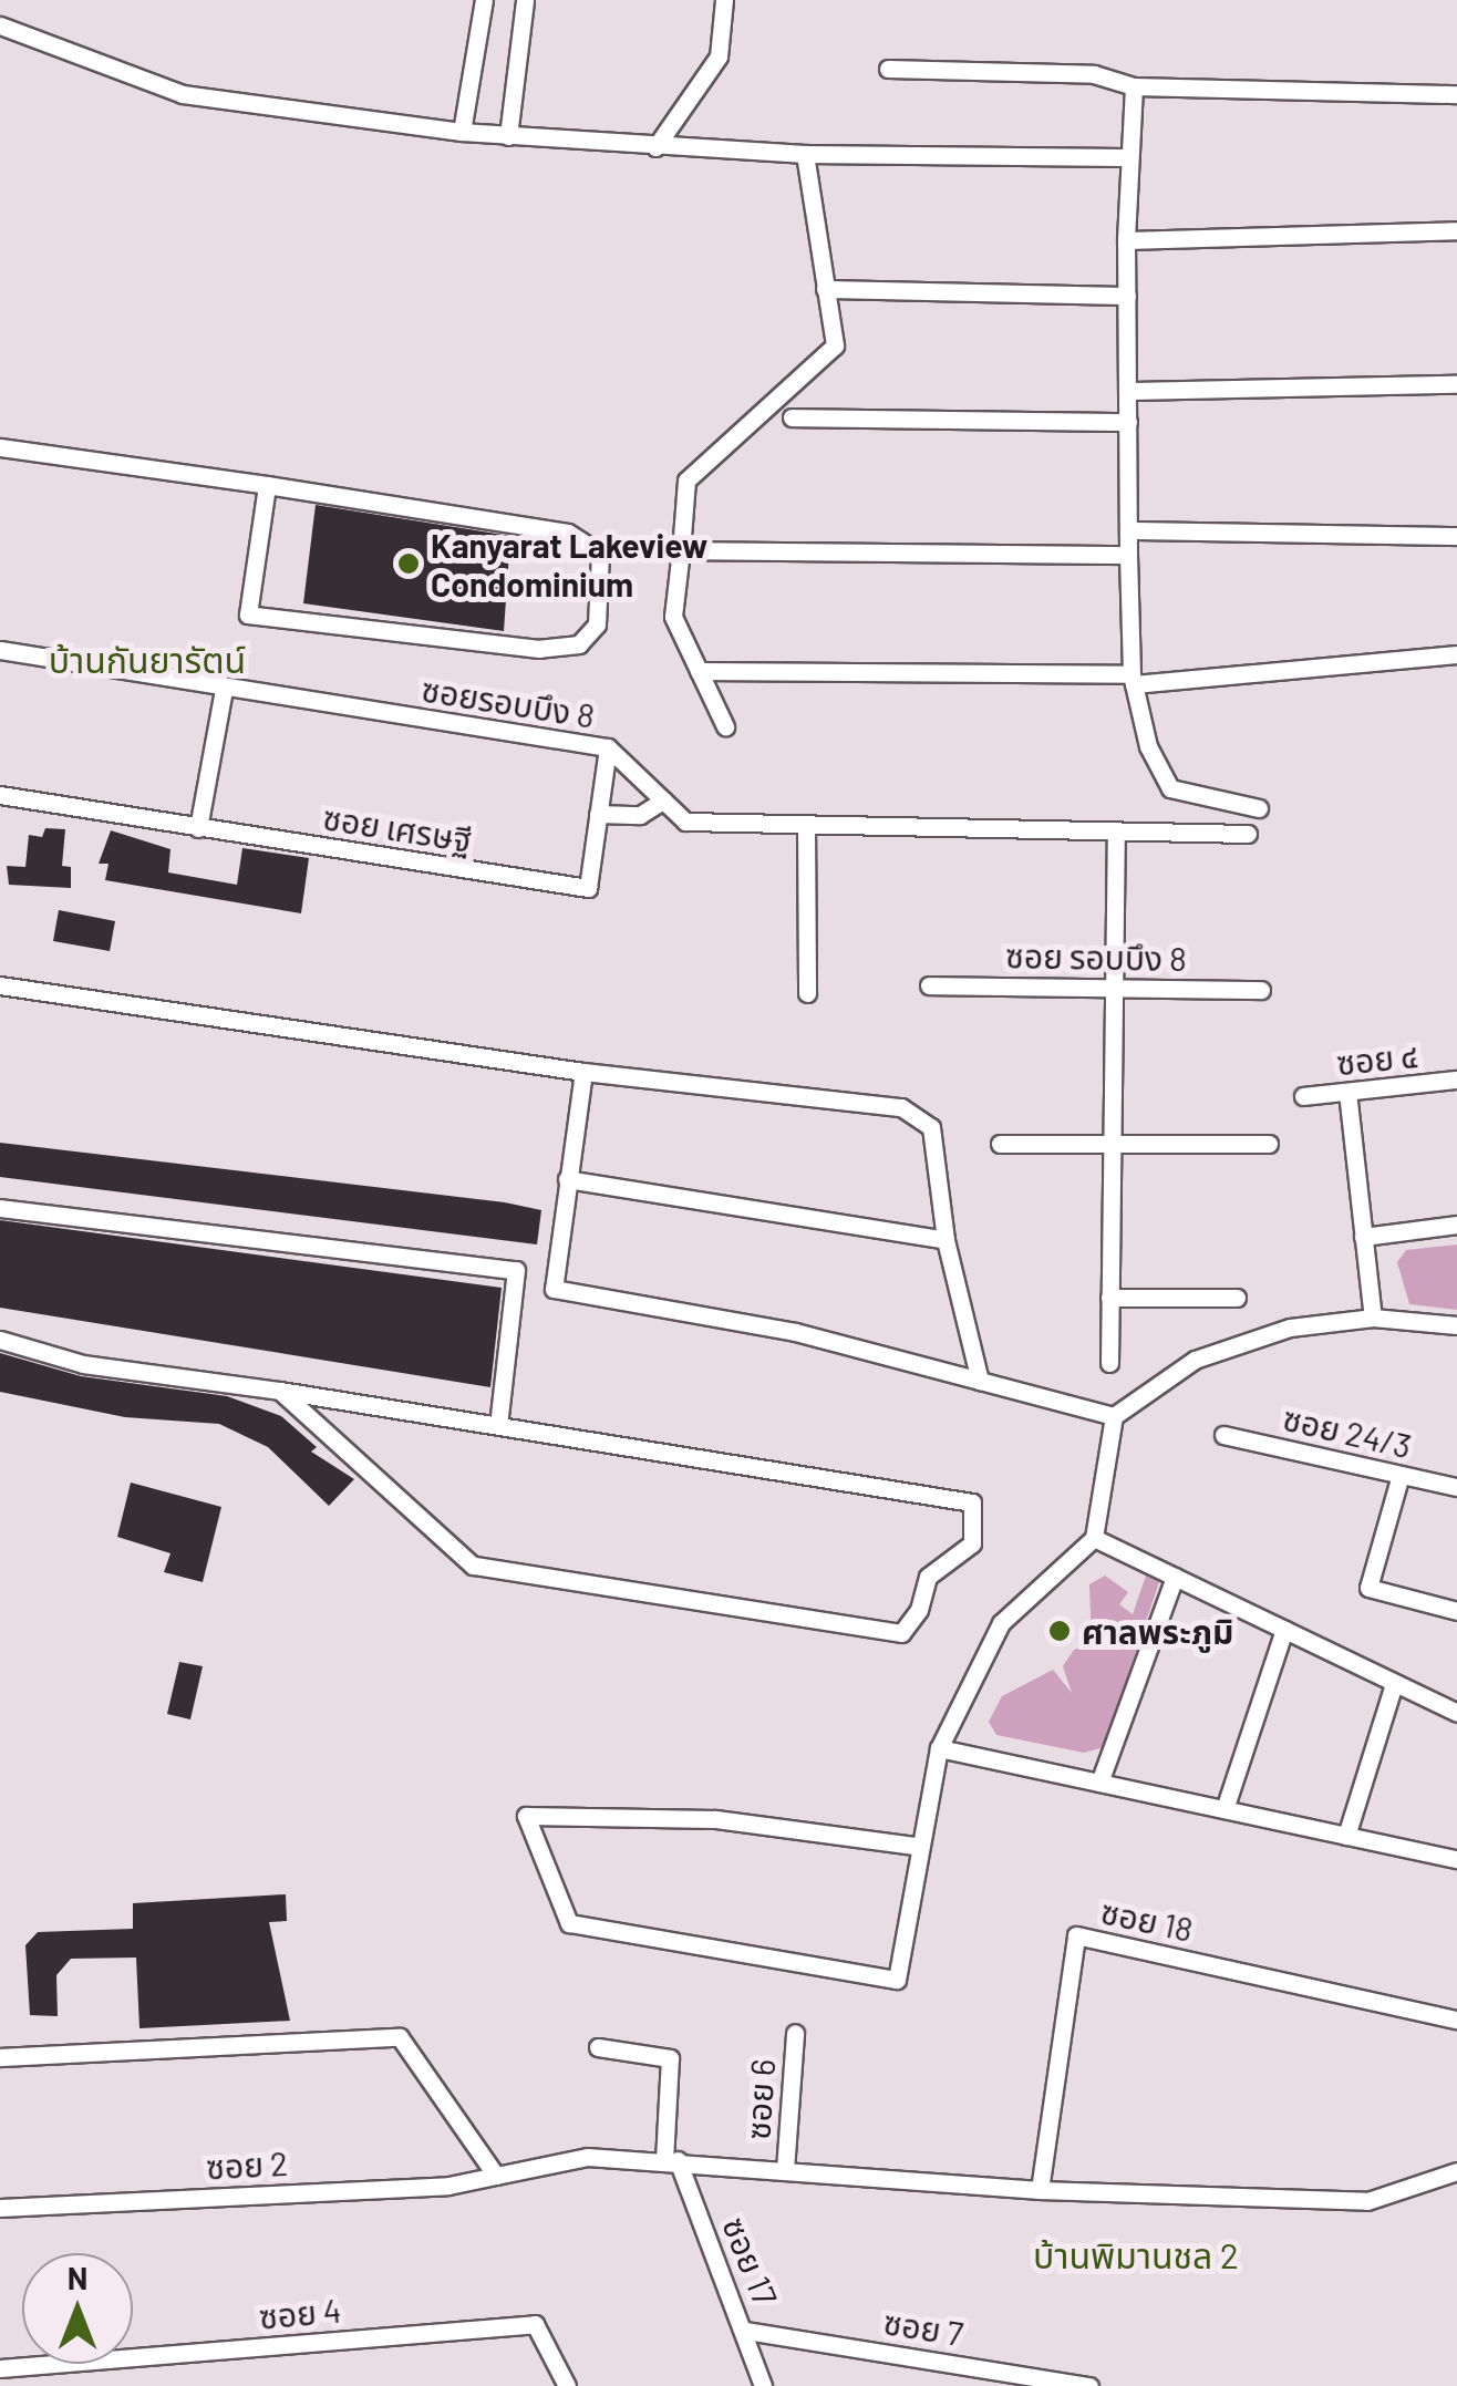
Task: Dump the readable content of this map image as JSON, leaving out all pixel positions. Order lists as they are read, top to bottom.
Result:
{
  "streets": {
    "street": [
      "ซอยรอบบึง 8",
      "ซอย เศรษฐี",
      "ซอย รอบบึง 8",
      "ซอย ๔",
      "ซอย 24/3",
      "ซอย 18",
      "ซอย 6",
      "ซอย 2",
      "ซอย 17",
      "ซอย 4",
      "ซอย 7"
    ]
  },
  "crossings": [
    ["ซอย 18", "ซอย 2"],
    ["ซอย 6", "ซอย 2"],
    ["ซอย 2", "ซอย 17"],
    ["ซอย 17", "ซอย 7"]
  ],
  "districts": ["บ้านกันยารัตน์", "บ้านพิมานชล 2"],
  "places": ["Kanyarat Lakeview Condominium", "ศาลพระภูมิ"],
  "north": "top"
}
